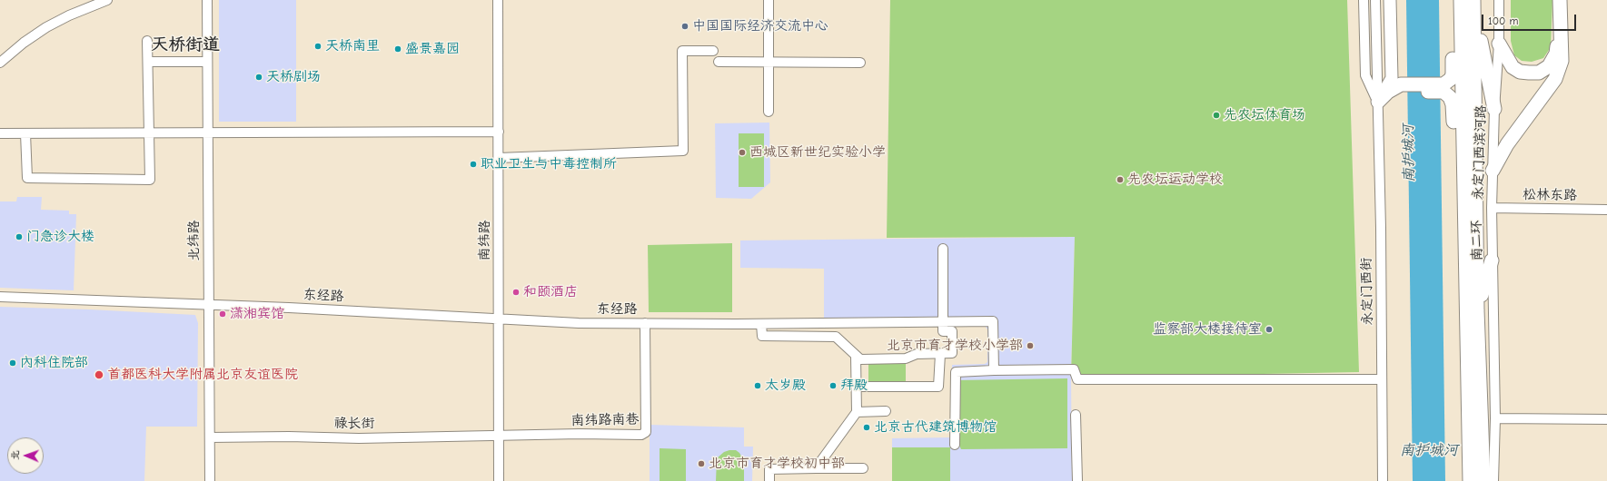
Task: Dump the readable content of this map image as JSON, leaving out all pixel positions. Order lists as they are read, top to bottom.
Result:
{
  "streets": {
    "highway": ["南二环"],
    "street": [
      "永定门西滨河路",
      "松林东路",
      "北纬路",
      "南纬路",
      "永定门西街",
      "东经路",
      "南纬路南巷",
      "禄长街"
    ]
  },
  "crossings": [
    ["永定门西滨河路", "松林东路"],
    ["北纬路", "东经路"],
    ["北纬路", "禄长街"],
    ["南纬路", "东经路"],
    ["南纬路", "南纬路南巷"],
    ["南纬路", "禄长街"],
    ["东经路", "南纬路南巷"],
    ["南纬路南巷", "禄长街"]
  ],
  "districts": ["天桥街道"],
  "water": ["南护城河"],
  "places": [
    "中国国际经济交流中心",
    "天桥南里",
    "盛景嘉园",
    "天桥剧场",
    "先农坛体育场",
    "西城区新世纪实验小学",
    "职业卫生与中毒控制所",
    "先农坛运动学校",
    "门急诊大楼",
    "和颐酒店",
    "潇湘宾馆",
    "监察部大楼接待室",
    "北京市育才学校小学部",
    "内科住院部",
    "首都医科大学附属北京友谊医院",
    "太岁殿",
    "拜殿",
    "北京古代建筑博物馆",
    "北京市育才学校初中部"
  ],
  "scale_bar": "100 m",
  "north": "left"
}
